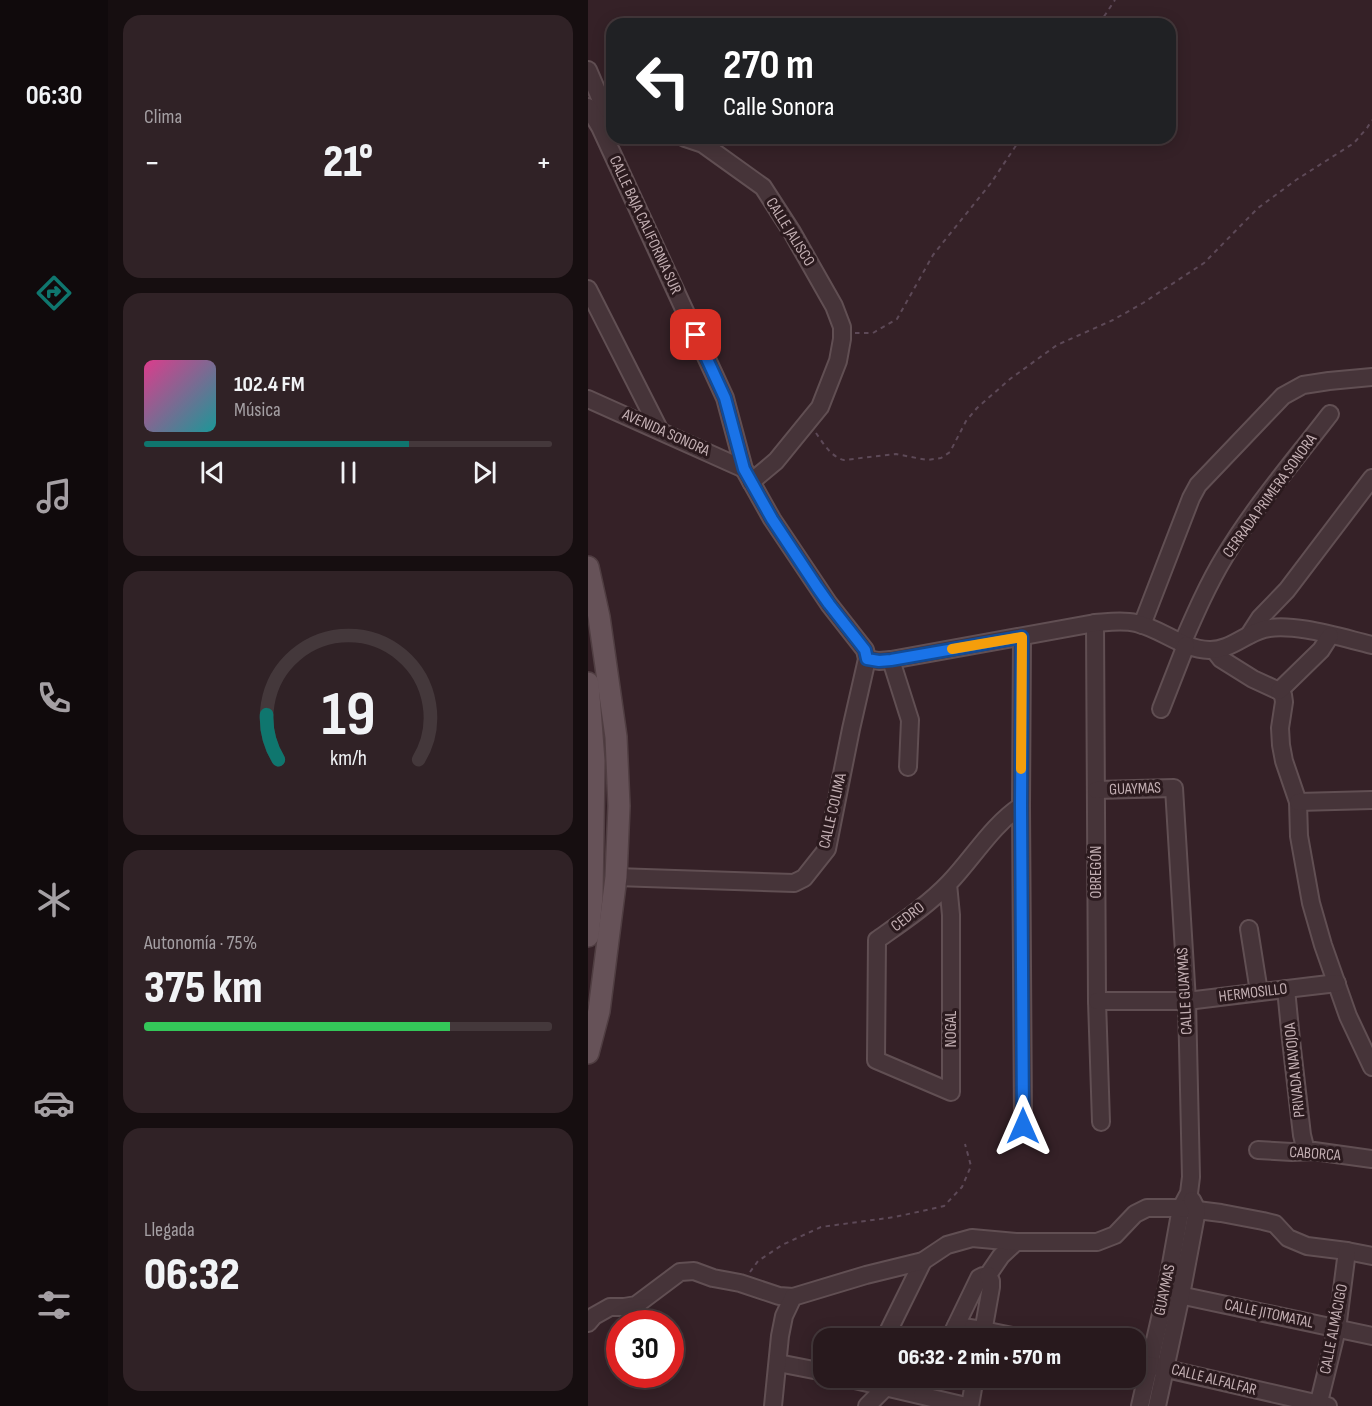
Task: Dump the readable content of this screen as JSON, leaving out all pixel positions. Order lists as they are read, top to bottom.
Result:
{
  "streets": {
    "street": [
      "CALLE BAJA CALIFORNIA SUR",
      "CALLE JALISCO",
      "AVENIDA SONORA",
      "CERRADA PRIMERA SONORA",
      "GUAYMAS",
      "CALLE COLIMA",
      "OBREGÓN",
      "CEDRO",
      "CALLE GUAYMAS",
      "HERMOSILLO",
      "NOGAL",
      "PRIVADA NAVOJOA",
      "CABORCA",
      "CALLE JITOMATAL",
      "CALLE ALMÁCIGO",
      "CALLE ALFALFAR"
    ]
  },
  "crossings": [
    ["CALLE BAJA CALIFORNIA SUR", "AVENIDA SONORA"],
    ["CALLE BAJA CALIFORNIA SUR", "CALLE COLIMA"],
    ["GUAYMAS", "OBREGÓN"],
    ["GUAYMAS", "CALLE GUAYMAS"],
    ["GUAYMAS", "CALLE JITOMATAL"],
    ["GUAYMAS", "CALLE ALFALFAR"],
    ["OBREGÓN", "HERMOSILLO"],
    ["CEDRO", "NOGAL"],
    ["CALLE GUAYMAS", "HERMOSILLO"],
    ["HERMOSILLO", "PRIVADA NAVOJOA"],
    ["PRIVADA NAVOJOA", "CABORCA"],
    ["CALLE JITOMATAL", "CALLE ALMÁCIGO"],
    ["CALLE ALMÁCIGO", "CALLE ALFALFAR"]
  ],
  "page": {
    "tabs": "06:30",
    "tile": [
      "Clima",
      ["Autonomía · 75%", "375 km"],
      ["Llegada", "06:32"]
    ],
    "turn": ["270 m", "Calle Sonora"],
    "heat": ["−", "21°", "+"],
    "song": ["102.4 FM", "Música"],
    "limit": "30",
    "trip": "06:32 · 2 min · 570 m",
    "gauge": ["19", "km/h"]
  }
}
